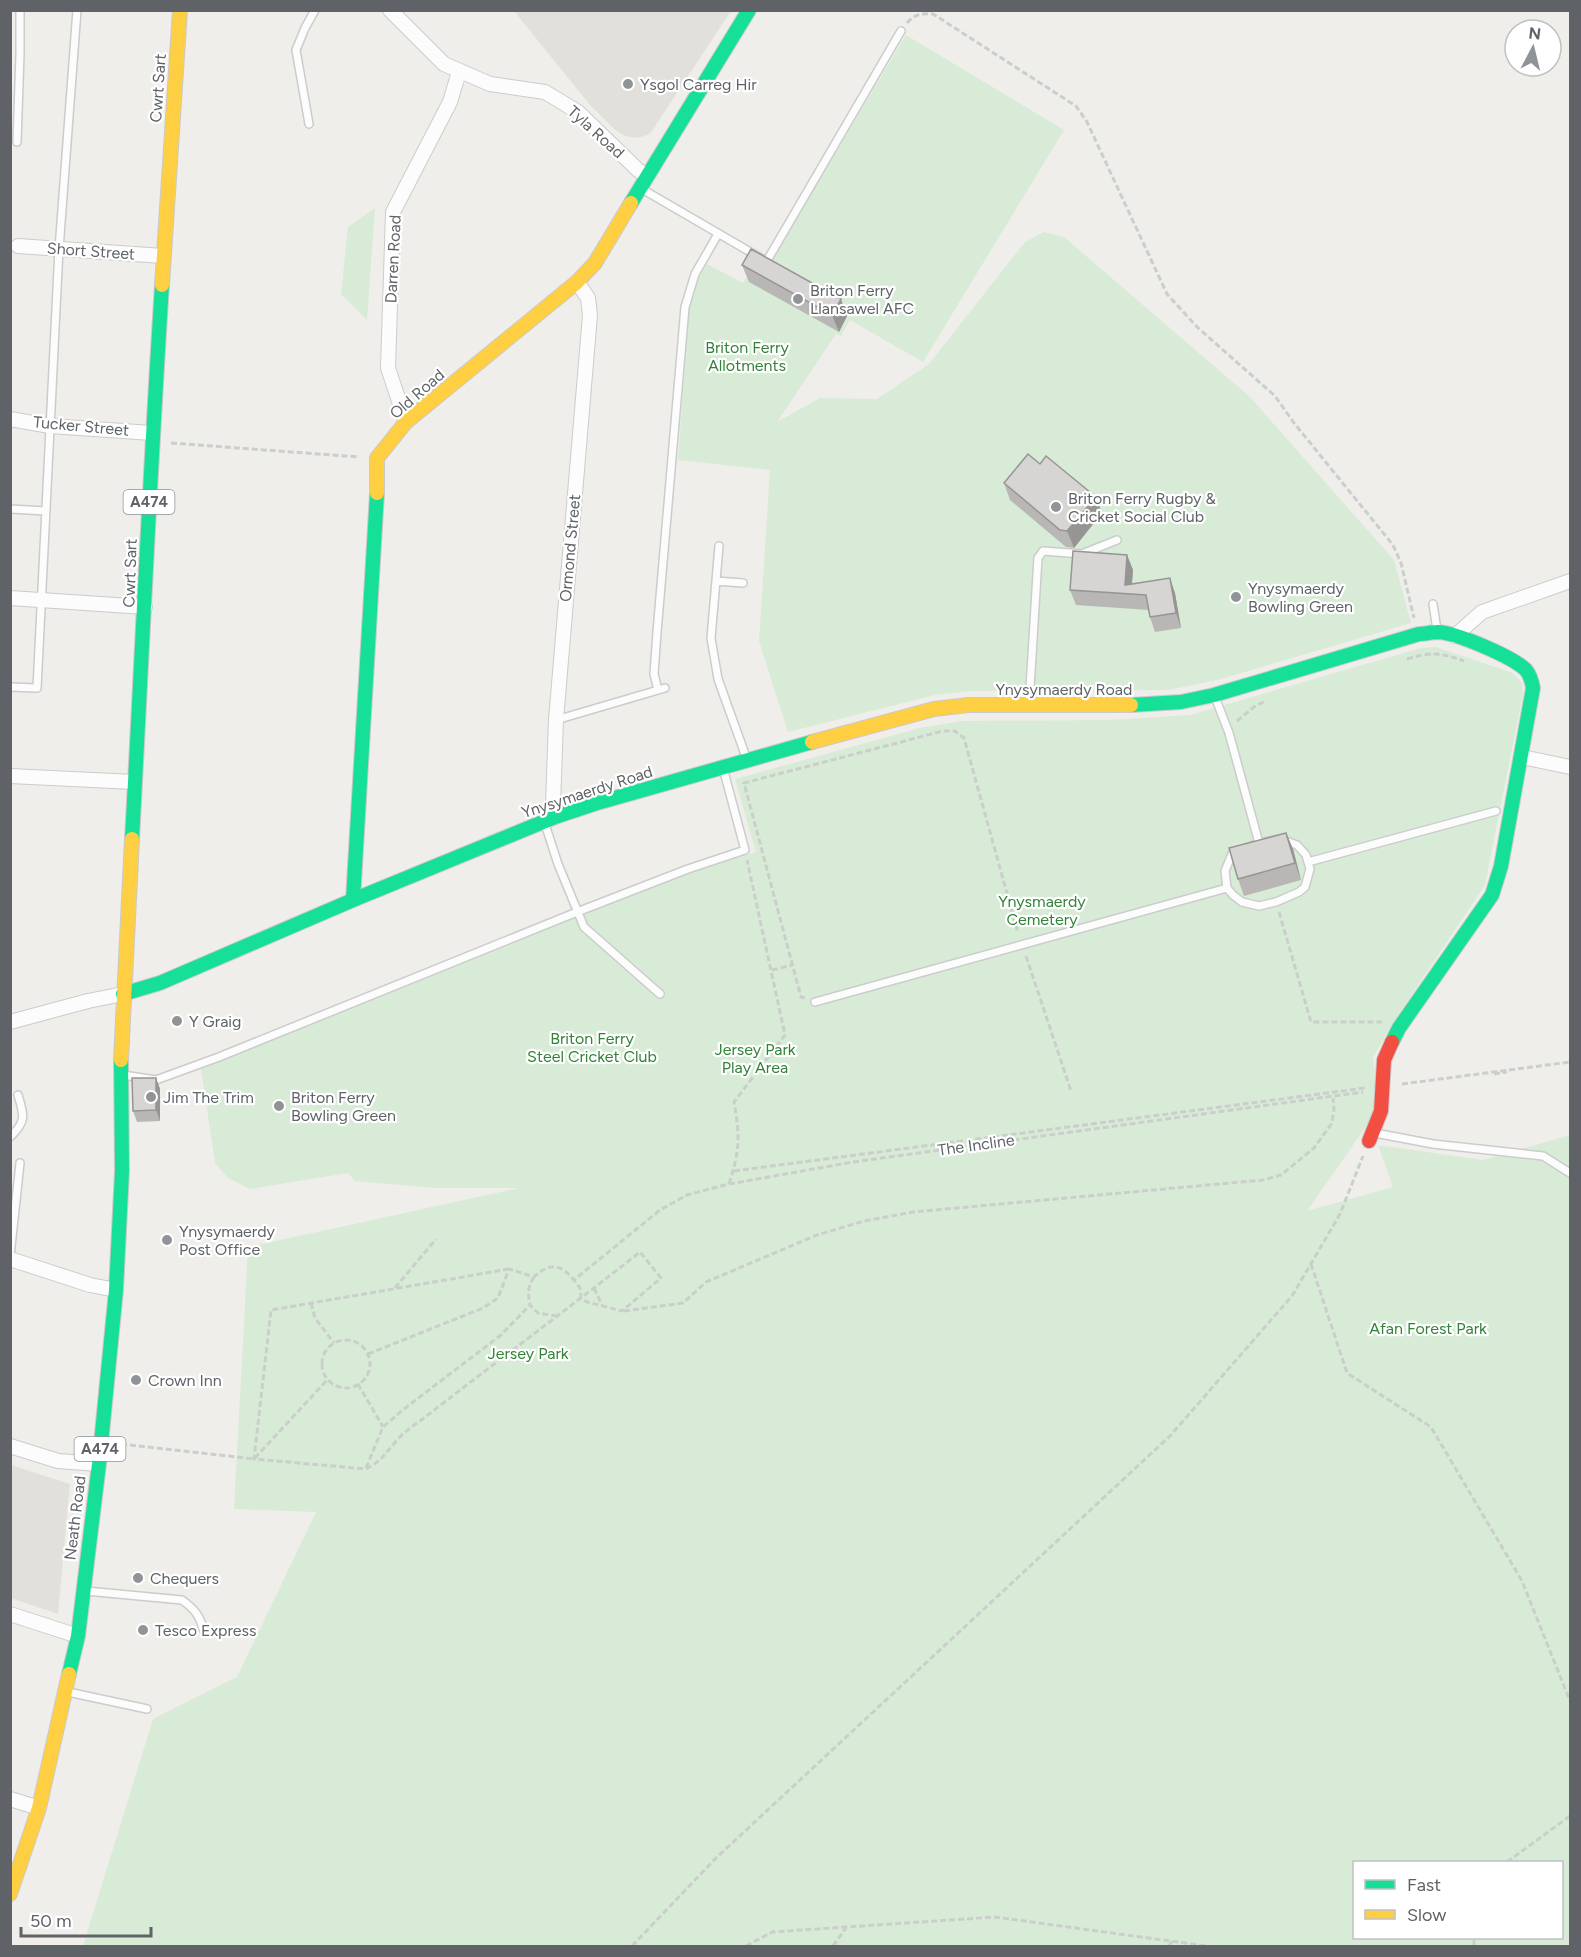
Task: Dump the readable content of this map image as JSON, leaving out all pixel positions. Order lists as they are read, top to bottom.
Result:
{
  "streets": {
    "street": [
      "Cwrt Sart",
      "Tyla Road",
      "Short Street",
      "Darren Road",
      "Old Road",
      "Tucker Street",
      "A474",
      "Ormond Street",
      "Ynysymaerdy Road",
      "Neath Road"
    ],
    "path": ["The Incline"]
  },
  "crossings": [
    ["Cwrt Sart", "Short Street"],
    ["Cwrt Sart", "Tucker Street"],
    ["Cwrt Sart", "Ynysymaerdy Road"],
    ["Cwrt Sart", "Neath Road"],
    ["Tyla Road", "Darren Road"],
    ["Tyla Road", "Old Road"],
    ["Darren Road", "Old Road"],
    ["Old Road", "Ormond Street"],
    ["Ormond Street", "Ynysymaerdy Road"],
    ["Ynysymaerdy Road", "The Incline"],
    ["Ynysymaerdy Road", "Neath Road"]
  ],
  "parks": [
    "Briton Ferry Allotments",
    "Ynysmaerdy Cemetery",
    "Briton Ferry Steel Cricket Club",
    "Jersey Park Play Area",
    "Afan Forest Park",
    "Jersey Park"
  ],
  "places": [
    "Ysgol Carreg Hir",
    "Briton Ferry Llansawel AFC",
    "Briton Ferry Rugby & Cricket Social Club",
    "Ynysymaerdy Bowling Green",
    "Y Graig",
    "Jim The Trim",
    "Briton Ferry Bowling Green",
    "Ynysymaerdy Post Office",
    "Crown Inn",
    "Chequers",
    "Tesco Express"
  ],
  "legend": ["Fast", "Slow"],
  "scale_bar": "50 m",
  "north": "top"
}
